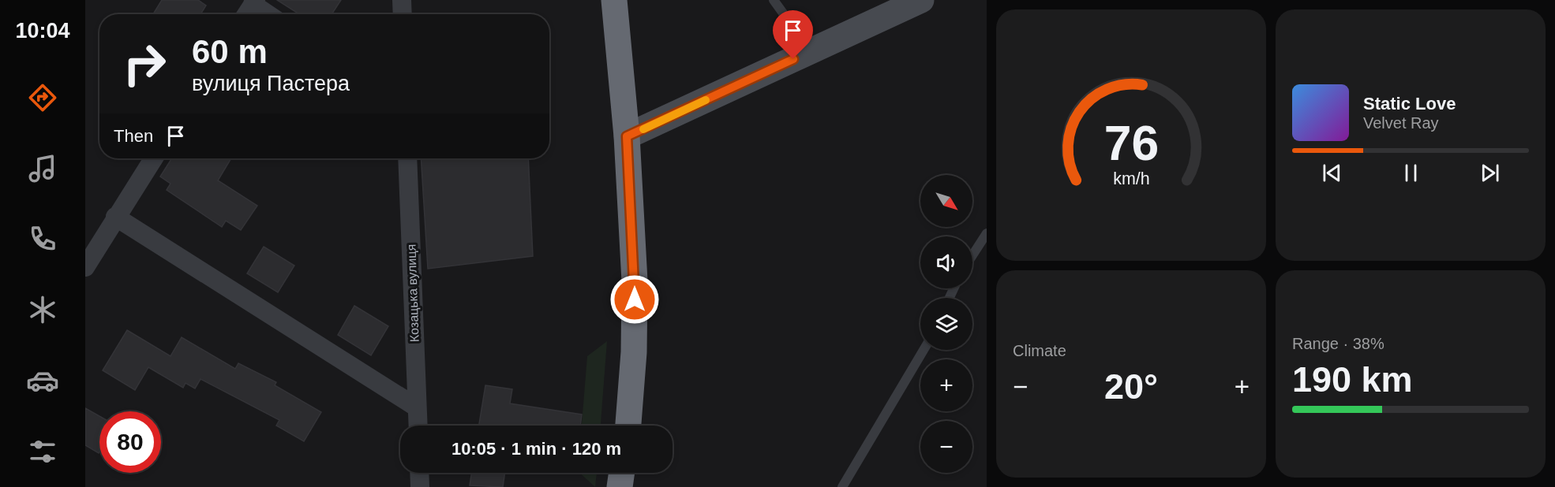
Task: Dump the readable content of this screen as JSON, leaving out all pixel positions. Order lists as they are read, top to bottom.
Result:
{
  "streets": {
    "street": ["Козацька вулиця"]
  },
  "north": "bottom right",
  "page": {
    "tabs": "10:04",
    "turn": ["60 m", "вулиця Пастера"],
    "song": ["Static Love", "Velvet Ray"],
    "then": "Then",
    "map_buttons": ["+", "−"],
    "tile": [
      "Climate",
      ["Range · 38%", "190 km"]
    ],
    "heat": ["−", "20°", "+"],
    "limit": "80",
    "trip": "10:05 · 1 min · 120 m",
    "gauge": ["76", "km/h"]
  }
}
